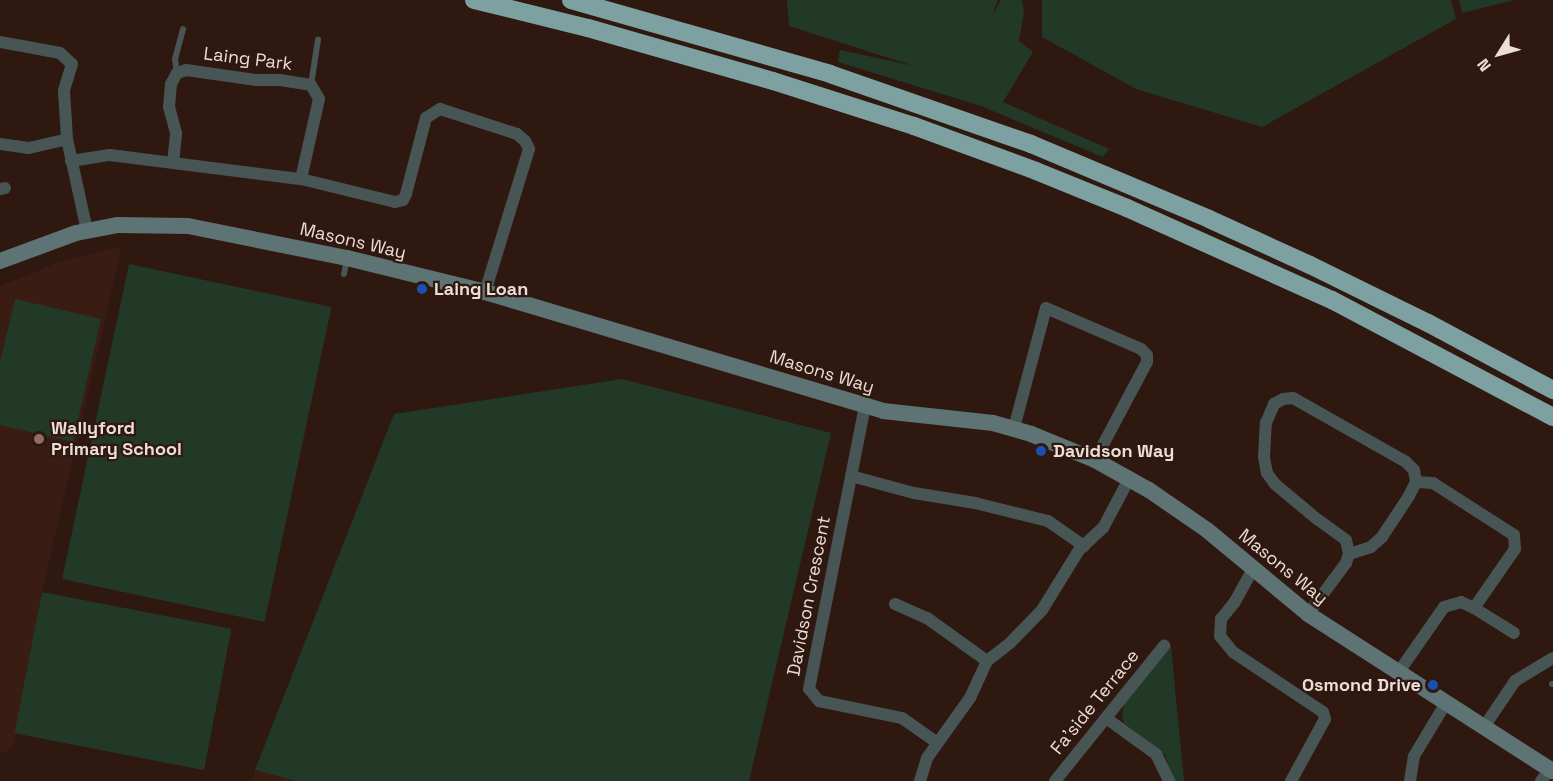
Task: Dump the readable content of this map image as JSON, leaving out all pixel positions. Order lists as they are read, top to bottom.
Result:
{
  "streets": {
    "street": [
      "Laing Park",
      "Masons Way",
      "Davidson Crescent",
      "Fa'side Terrace"
    ]
  },
  "crossings": [
    ["Masons Way", "Davidson Crescent"]
  ],
  "places": [
    "Laing Loan",
    "Wallyford Primary School",
    "Davidson Way",
    "Osmond Drive"
  ],
  "north": "bottom left"
}
